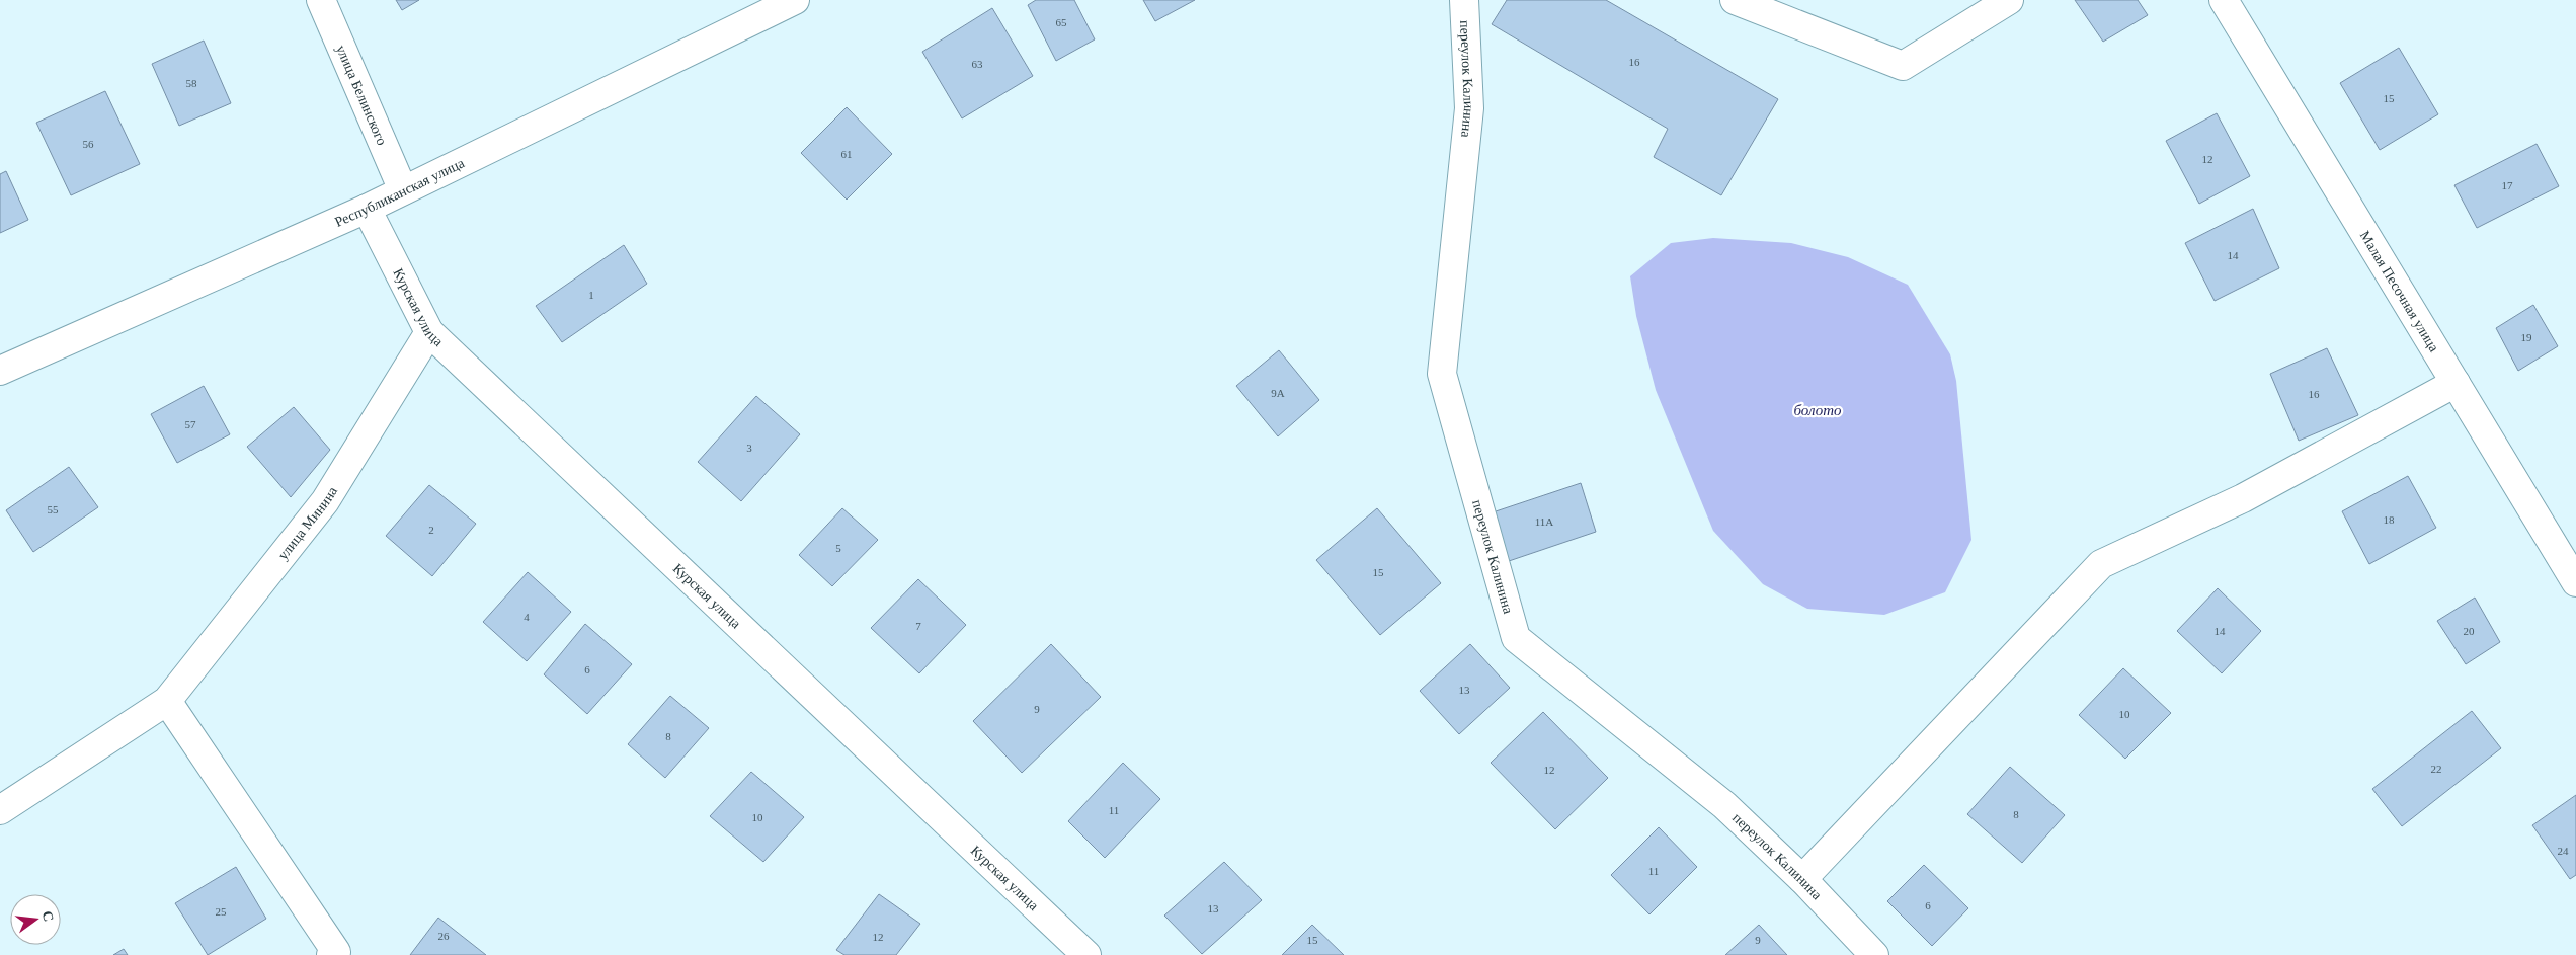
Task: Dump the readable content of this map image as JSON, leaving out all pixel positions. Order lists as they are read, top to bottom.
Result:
{
  "streets": {
    "street": [
      "переулок Калинина",
      "улица Белинского",
      "Республиканская улица",
      "Малая Песочная улица",
      "Курская улица",
      "улица Минина"
    ]
  },
  "crossings": [
    ["улица Белинского", "Республиканская улица"],
    ["Республиканская улица", "Курская улица"],
    ["Курская улица", "улица Минина"]
  ],
  "water": ["болото"],
  "house_numbers": [
    "65",
    "16",
    "63",
    "58",
    "15",
    "56",
    "61",
    "12",
    "17",
    "14",
    "1",
    "19",
    "9А",
    "16",
    "57",
    "3",
    "55",
    "18",
    "11А",
    "2",
    "5",
    "15",
    "4",
    "7",
    "14",
    "20",
    "6",
    "13",
    "9",
    "10",
    "8",
    "22",
    "12",
    "11",
    "8",
    "10",
    "24",
    "11",
    "6",
    "13",
    "25",
    "26",
    "12",
    "15",
    "9"
  ],
  "north": "right"
}
